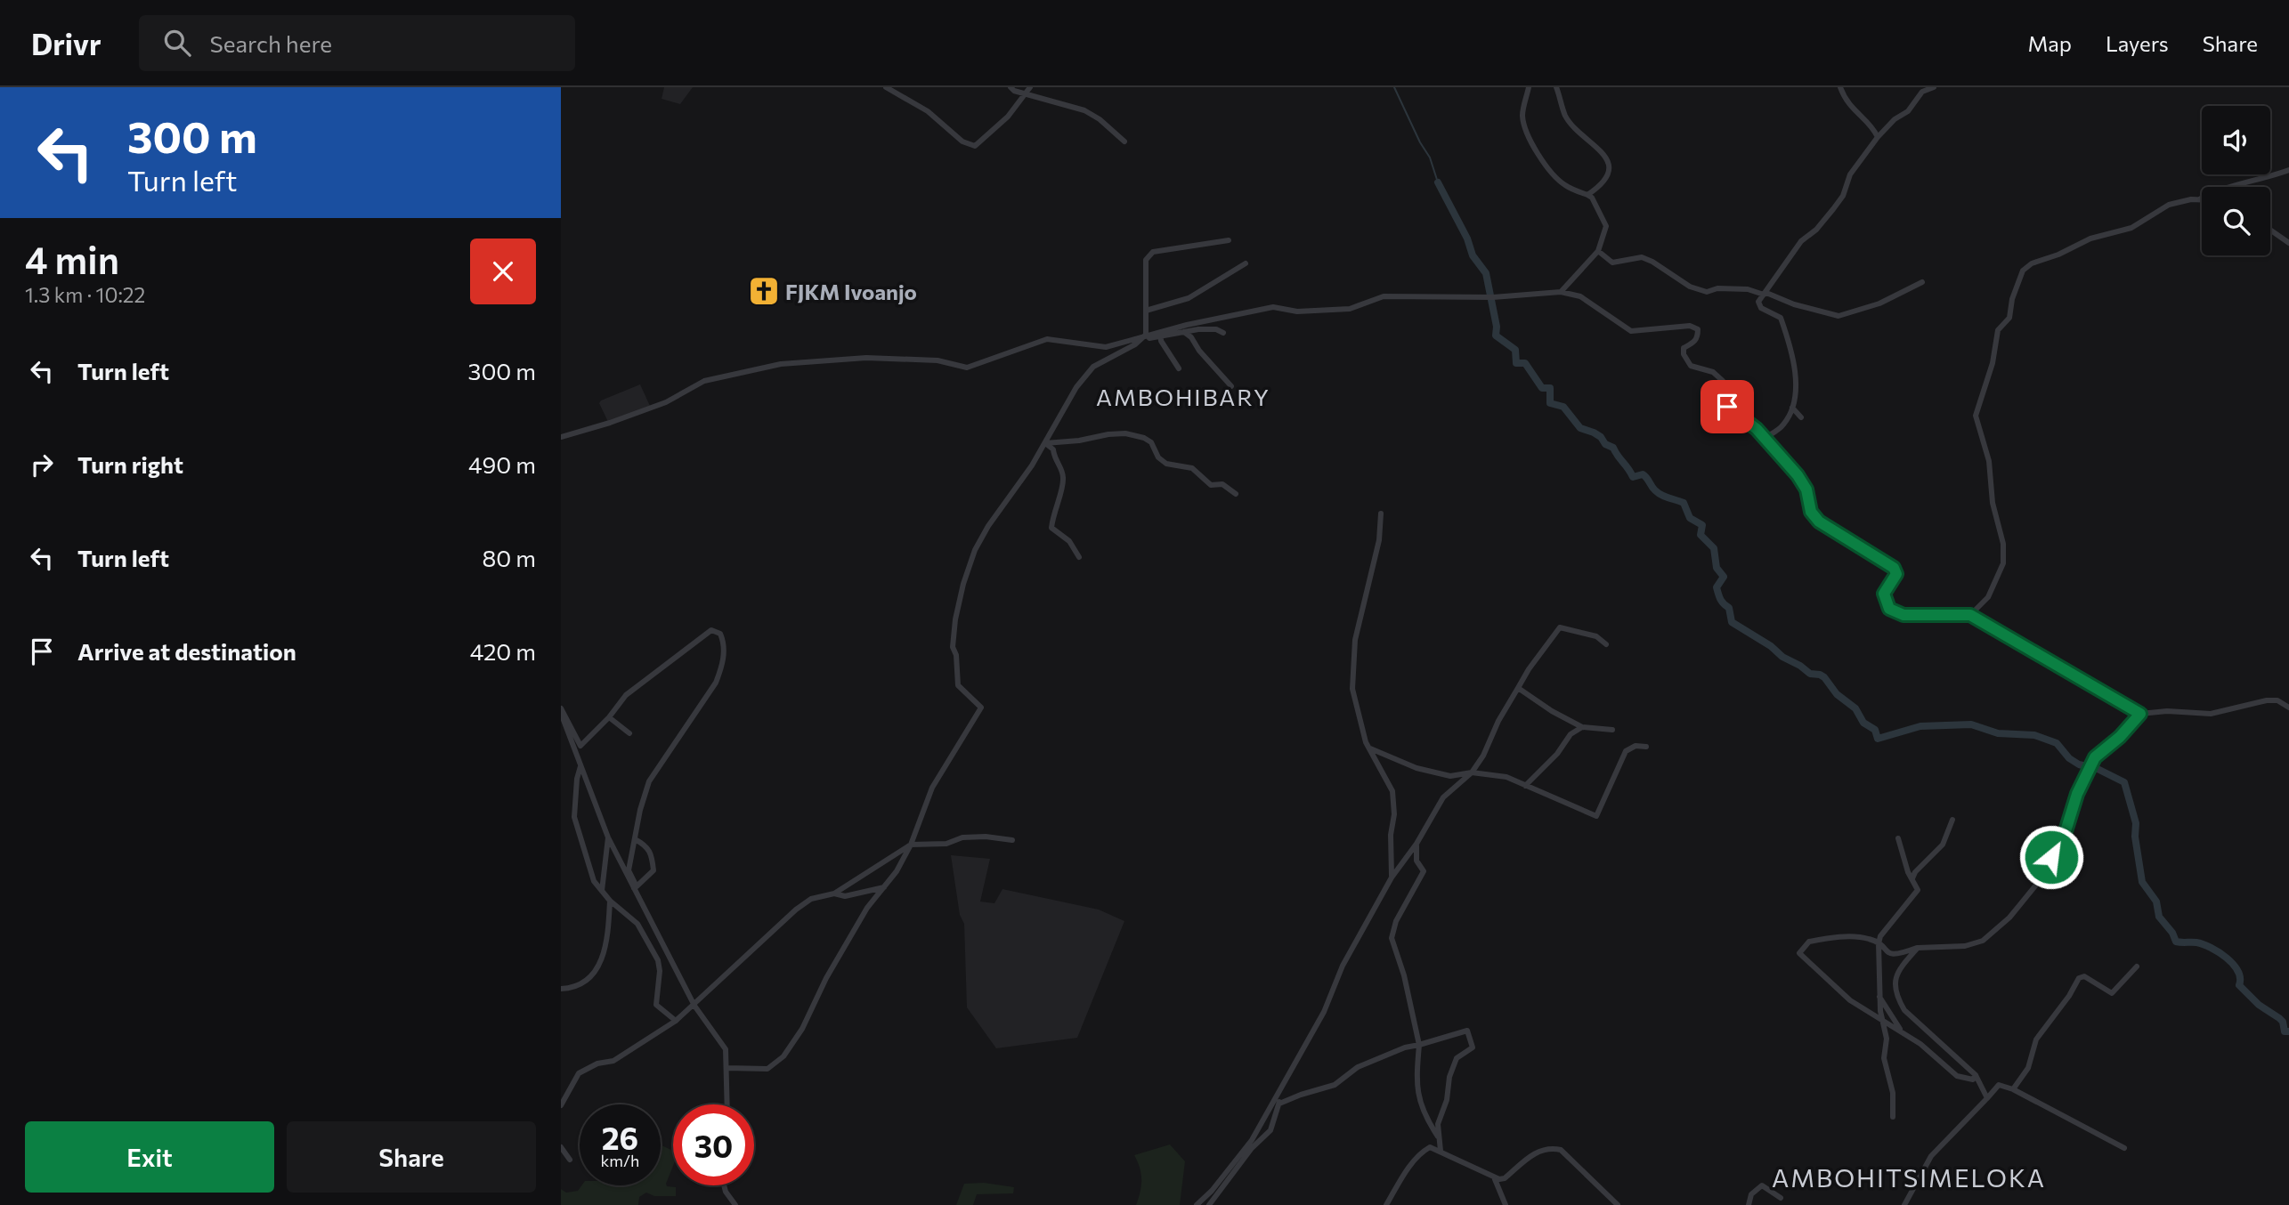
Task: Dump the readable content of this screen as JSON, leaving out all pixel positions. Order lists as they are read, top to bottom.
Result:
{
  "districts": ["AMBOHIBARY", "AMBOHITSIMELOKA"],
  "places": {
    "church": ["FJKM Ivoanjo"]
  },
  "page": {
    "header": "Drivr",
    "search": "Search here",
    "nav": ["Map", "Layers", "Share"],
    "turn": ["300 m", "Turn left"],
    "heading": ["4 min", "1.3 km · 10:22"],
    "list": [
      {
        "name": "Turn left",
        "value": "300 m"
      },
      {
        "name": "Turn right",
        "value": "490 m"
      },
      {
        "name": "Turn left",
        "value": "80 m"
      },
      {
        "name": "Arrive at destination",
        "value": "420 m"
      }
    ],
    "speed": "26 km/h",
    "limit": "30",
    "buttons": ["Exit", "Share"]
  }
}
